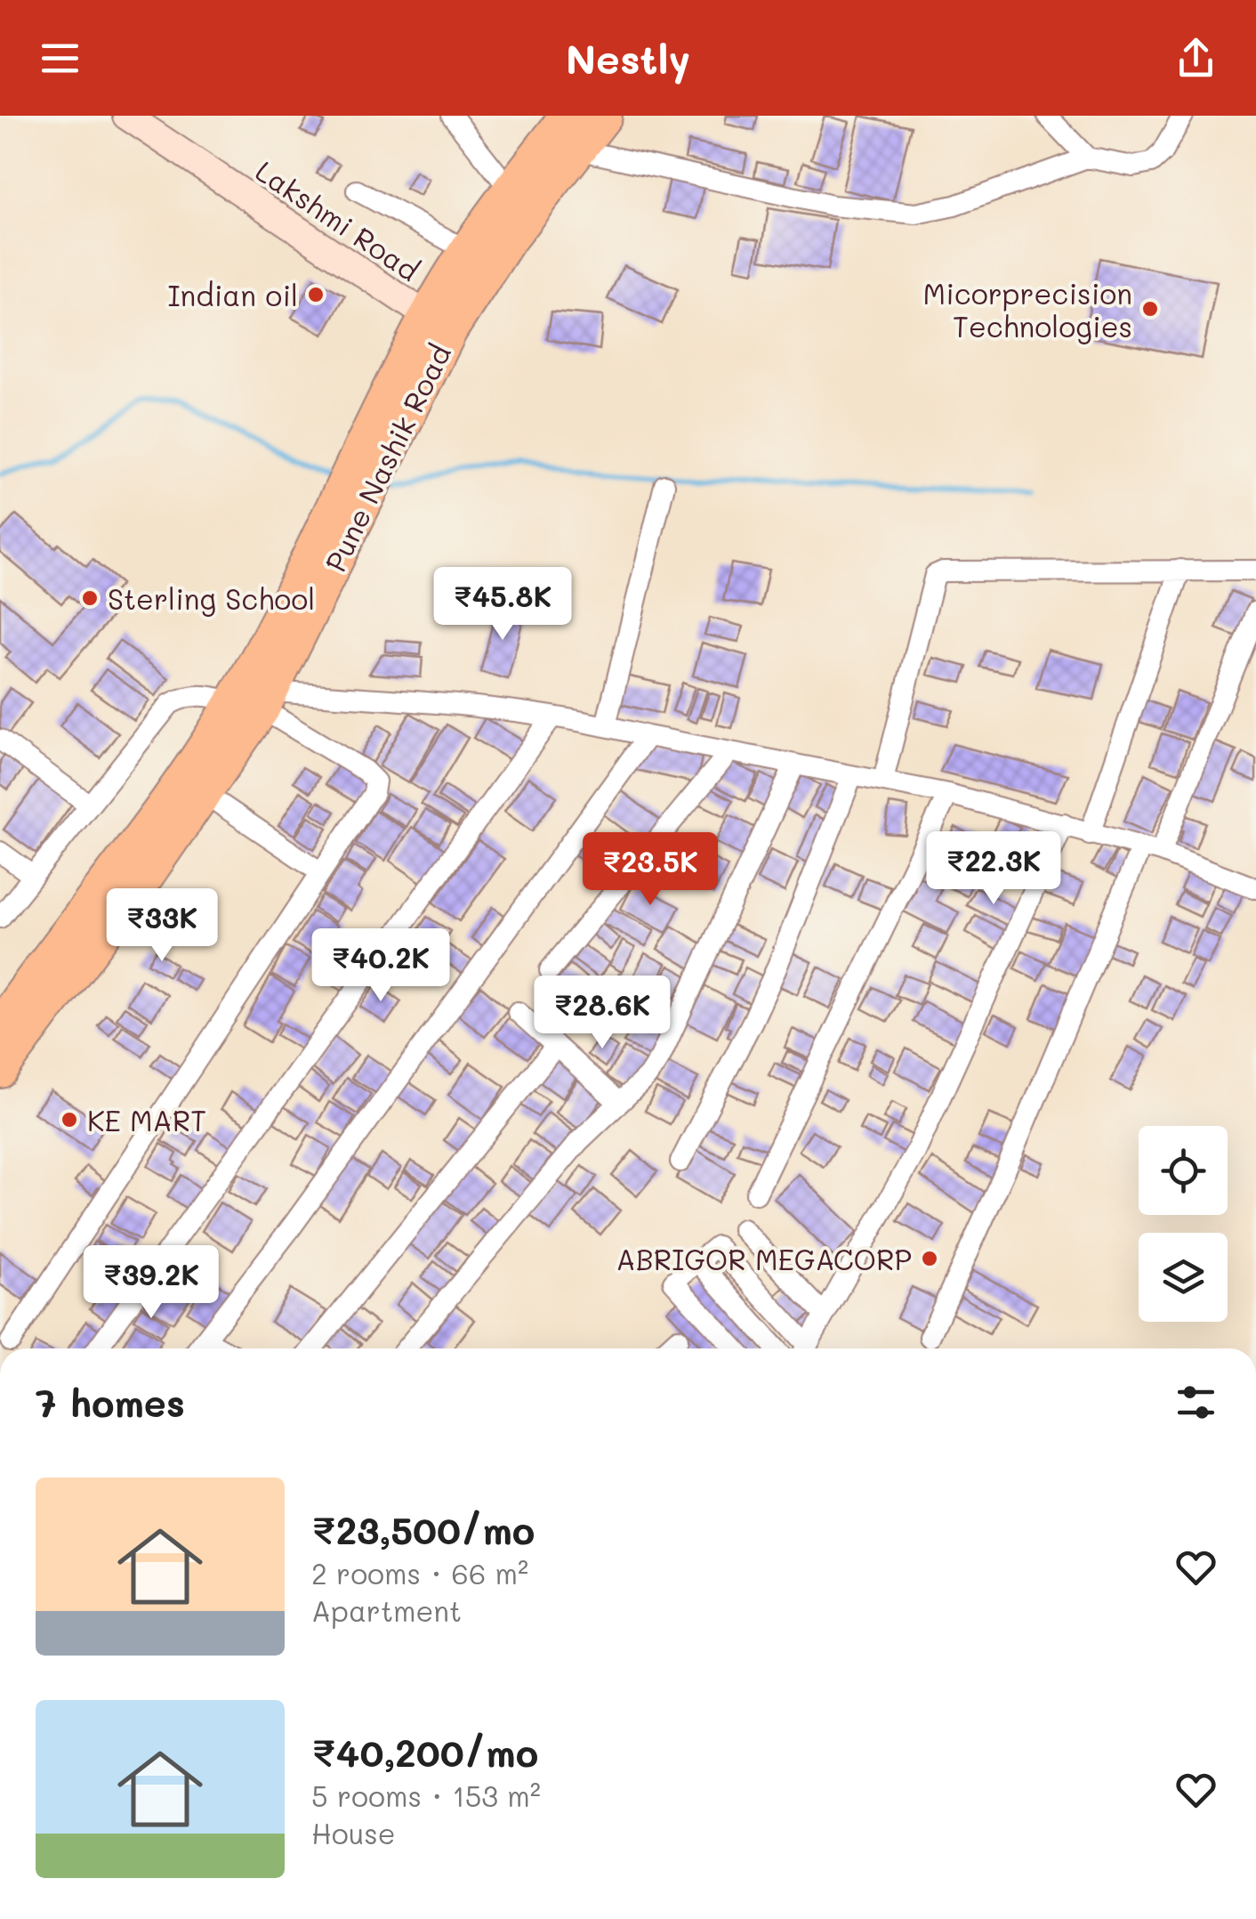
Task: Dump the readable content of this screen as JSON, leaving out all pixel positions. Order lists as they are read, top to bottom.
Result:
{
  "streets": {
    "highway": ["Pune Nashik Road"],
    "main road": ["Lakshmi Road"]
  },
  "crossings": [
    ["Lakshmi Road", "Pune Nashik Road"]
  ],
  "places": [
    "Indian oil",
    "Micorprecision Technologies",
    "Sterling School",
    "KE MART",
    "ABRIGOR MEGACORP"
  ],
  "page": {
    "header": "Nestly",
    "price": [
      "₹45.8K",
      "₹22.3K",
      "₹23.5K",
      "₹33K",
      "₹40.2K",
      "₹28.6K",
      "₹39.2K"
    ],
    "heading": "7 homes",
    "list": [
      {
        "name": "₹23,500/mo",
        "note": "2 rooms · 66 m² · Apartment"
      },
      {
        "name": "₹40,200/mo",
        "note": "5 rooms · 153 m² · House"
      }
    ]
  }
}
